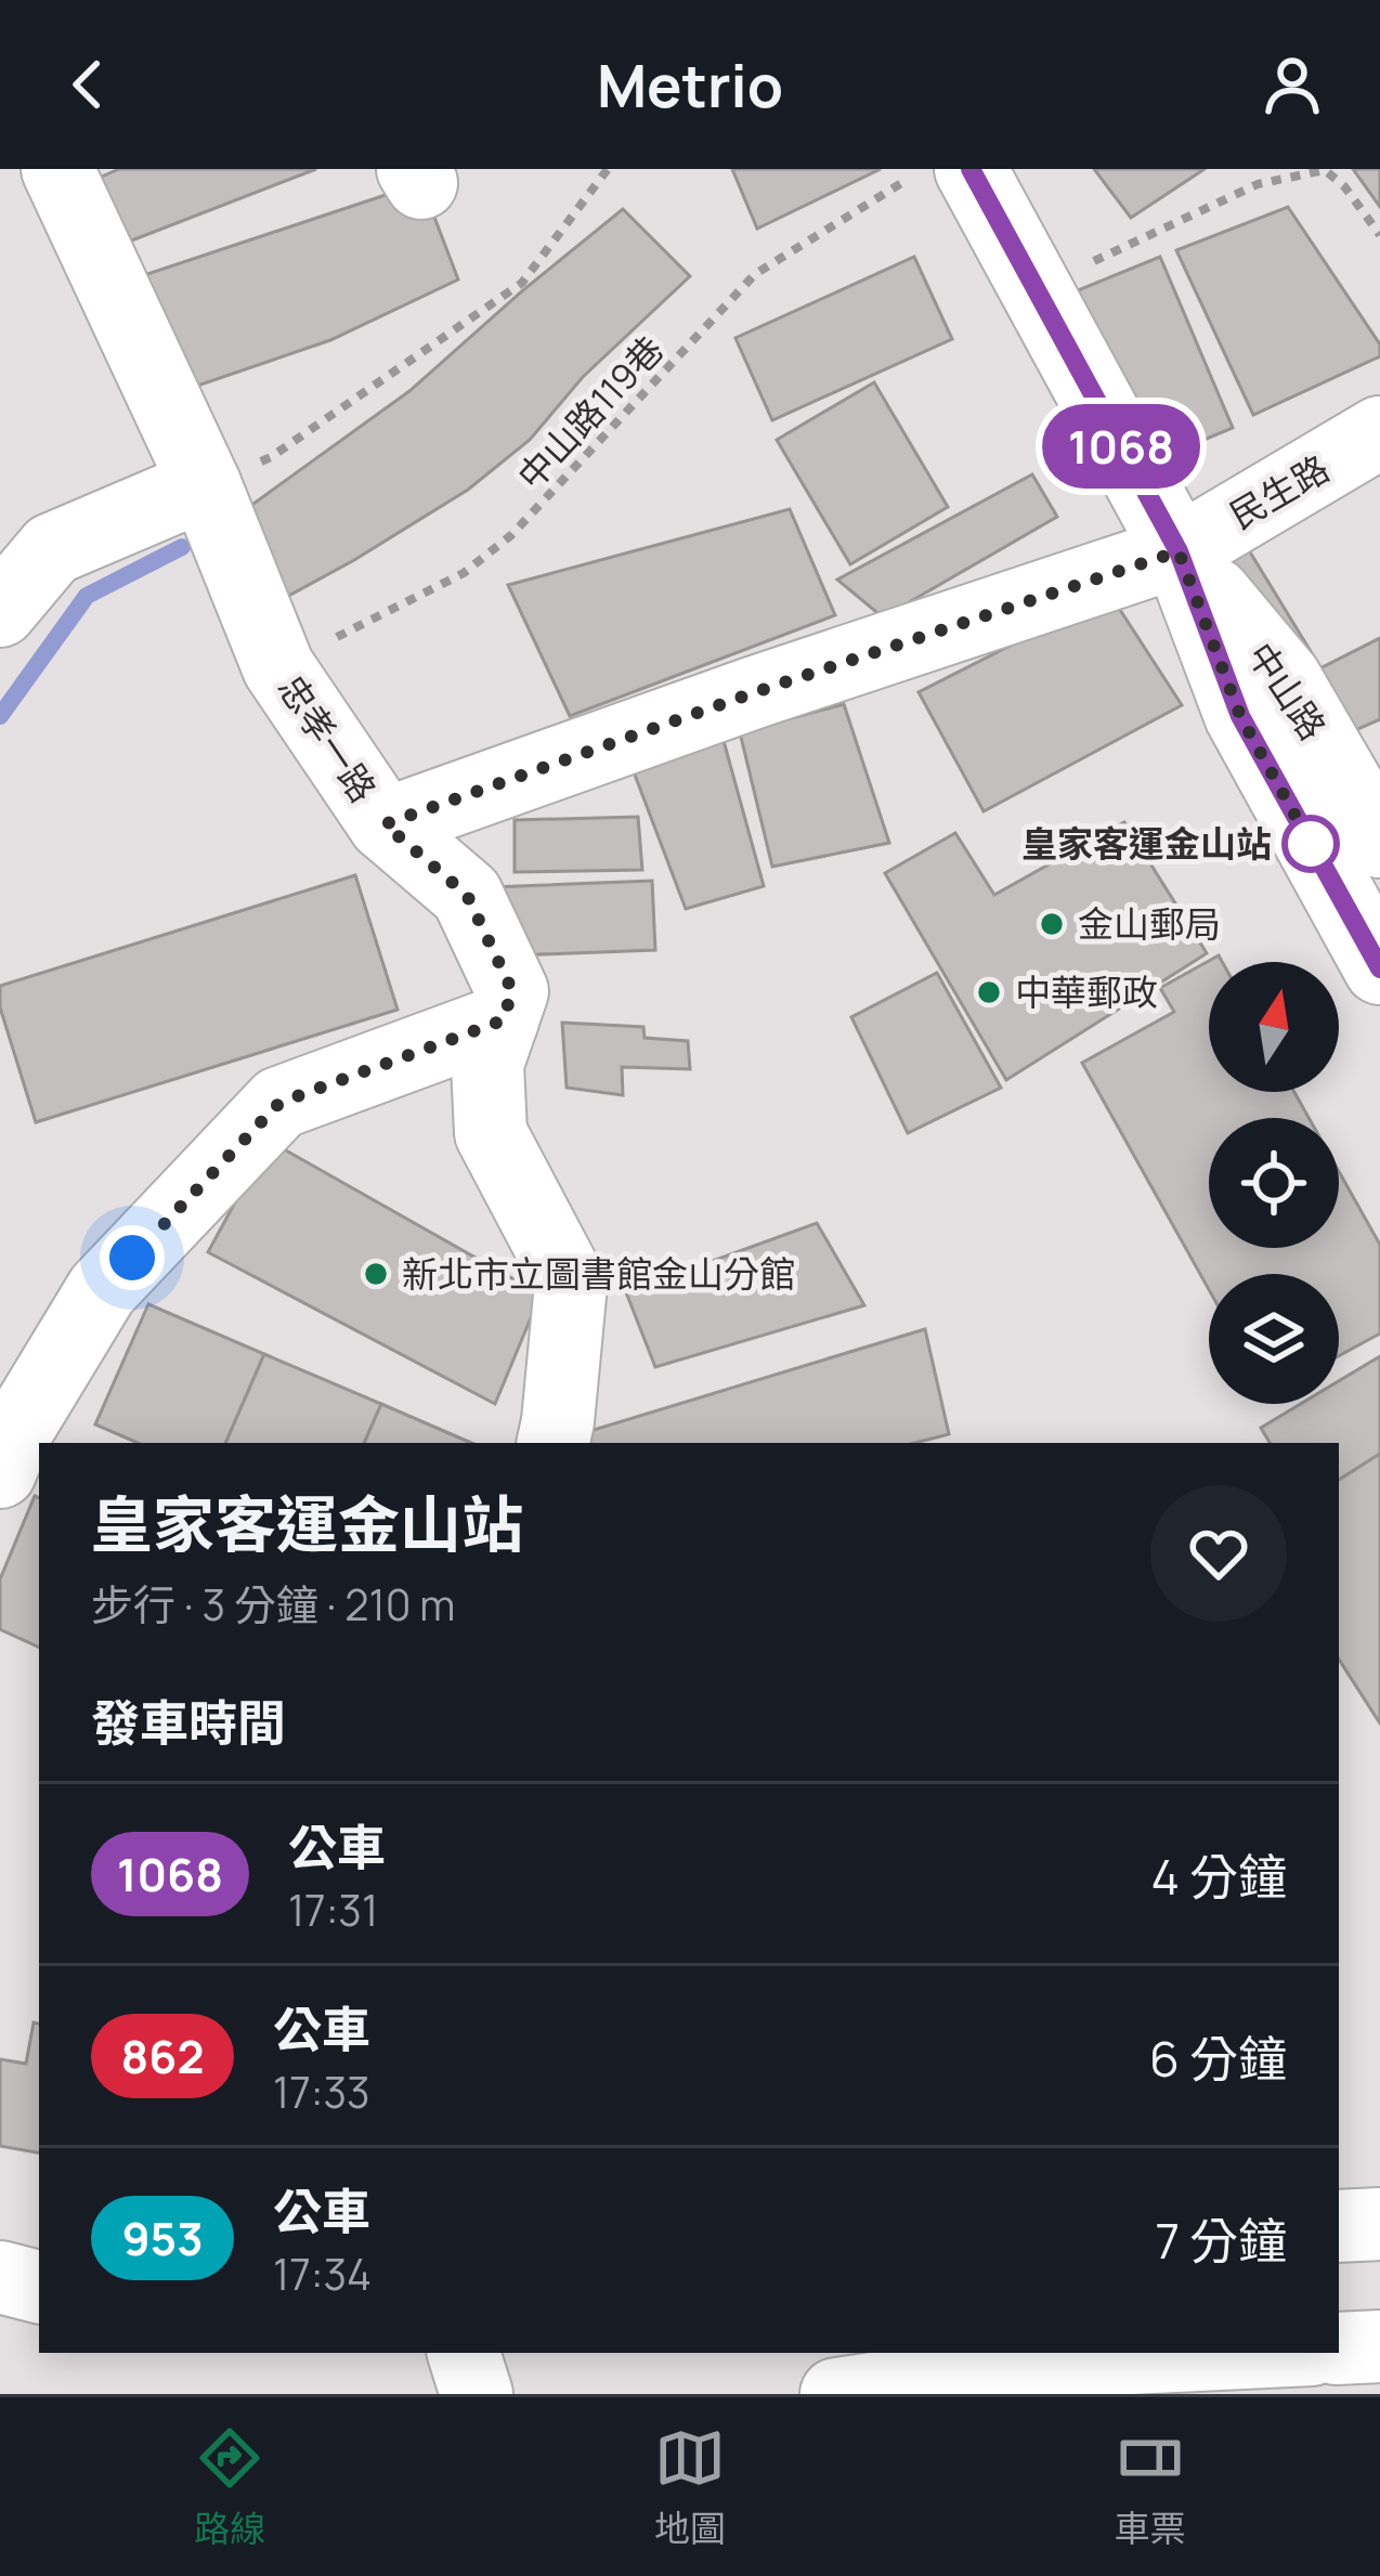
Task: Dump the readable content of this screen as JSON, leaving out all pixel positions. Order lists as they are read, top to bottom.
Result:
{
  "streets": {
    "street": ["民生路", "中山路", "忠孝一路"],
    "path": ["中山路119巷"]
  },
  "crossings": [
    ["中山路119巷", "忠孝一路"],
    ["民生路", "中山路"],
    ["民生路", "忠孝一路"],
    ["中山路", "忠孝一路"]
  ],
  "places": [
    "皇家客運金山站",
    "金山郵局",
    "中華郵政",
    "新北市立圖書館金山分館"
  ],
  "lines": ["bus line 1068"],
  "north": "top",
  "page": {
    "header": "Metrio",
    "on_map": "1068",
    "heading": [
      ["皇家客運金山站", "步行 · 3 分鐘 · 210 m"],
      "發車時間"
    ],
    "list": [
      {
        "mark": "1068",
        "name": "公車",
        "note": "17:31",
        "value": "4 分鐘"
      },
      {
        "mark": "862",
        "name": "公車",
        "note": "17:33",
        "value": "6 分鐘"
      },
      {
        "mark": "953",
        "name": "公車",
        "note": "17:34",
        "value": "7 分鐘"
      }
    ],
    "tabs": ["路線", "地圖", "車票"]
  }
}
